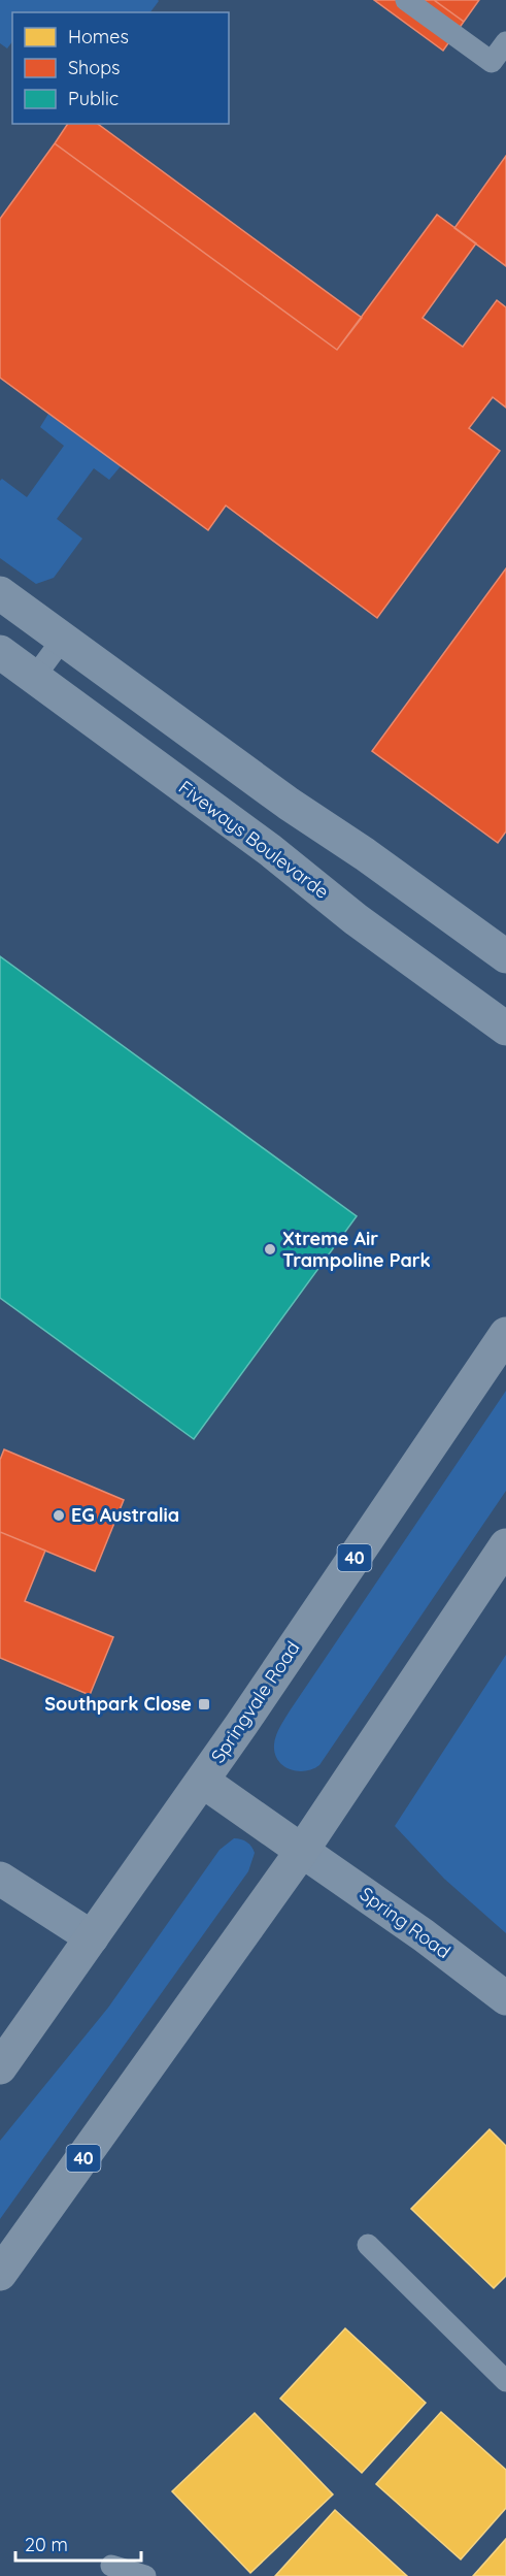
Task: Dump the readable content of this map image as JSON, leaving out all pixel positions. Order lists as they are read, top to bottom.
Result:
{
  "streets": {
    "highway": ["40", "Springvale Road"],
    "street": ["Fiveways Boulevarde", "Spring Road"]
  },
  "crossings": [
    ["40", "Spring Road"]
  ],
  "places": {
    "other": ["Xtreme Air Trampoline Park", "EG Australia"],
    "transit": ["Southpark Close"]
  },
  "legend": ["Homes", "Shops", "Public"],
  "scale_bar": "20 m"
}
